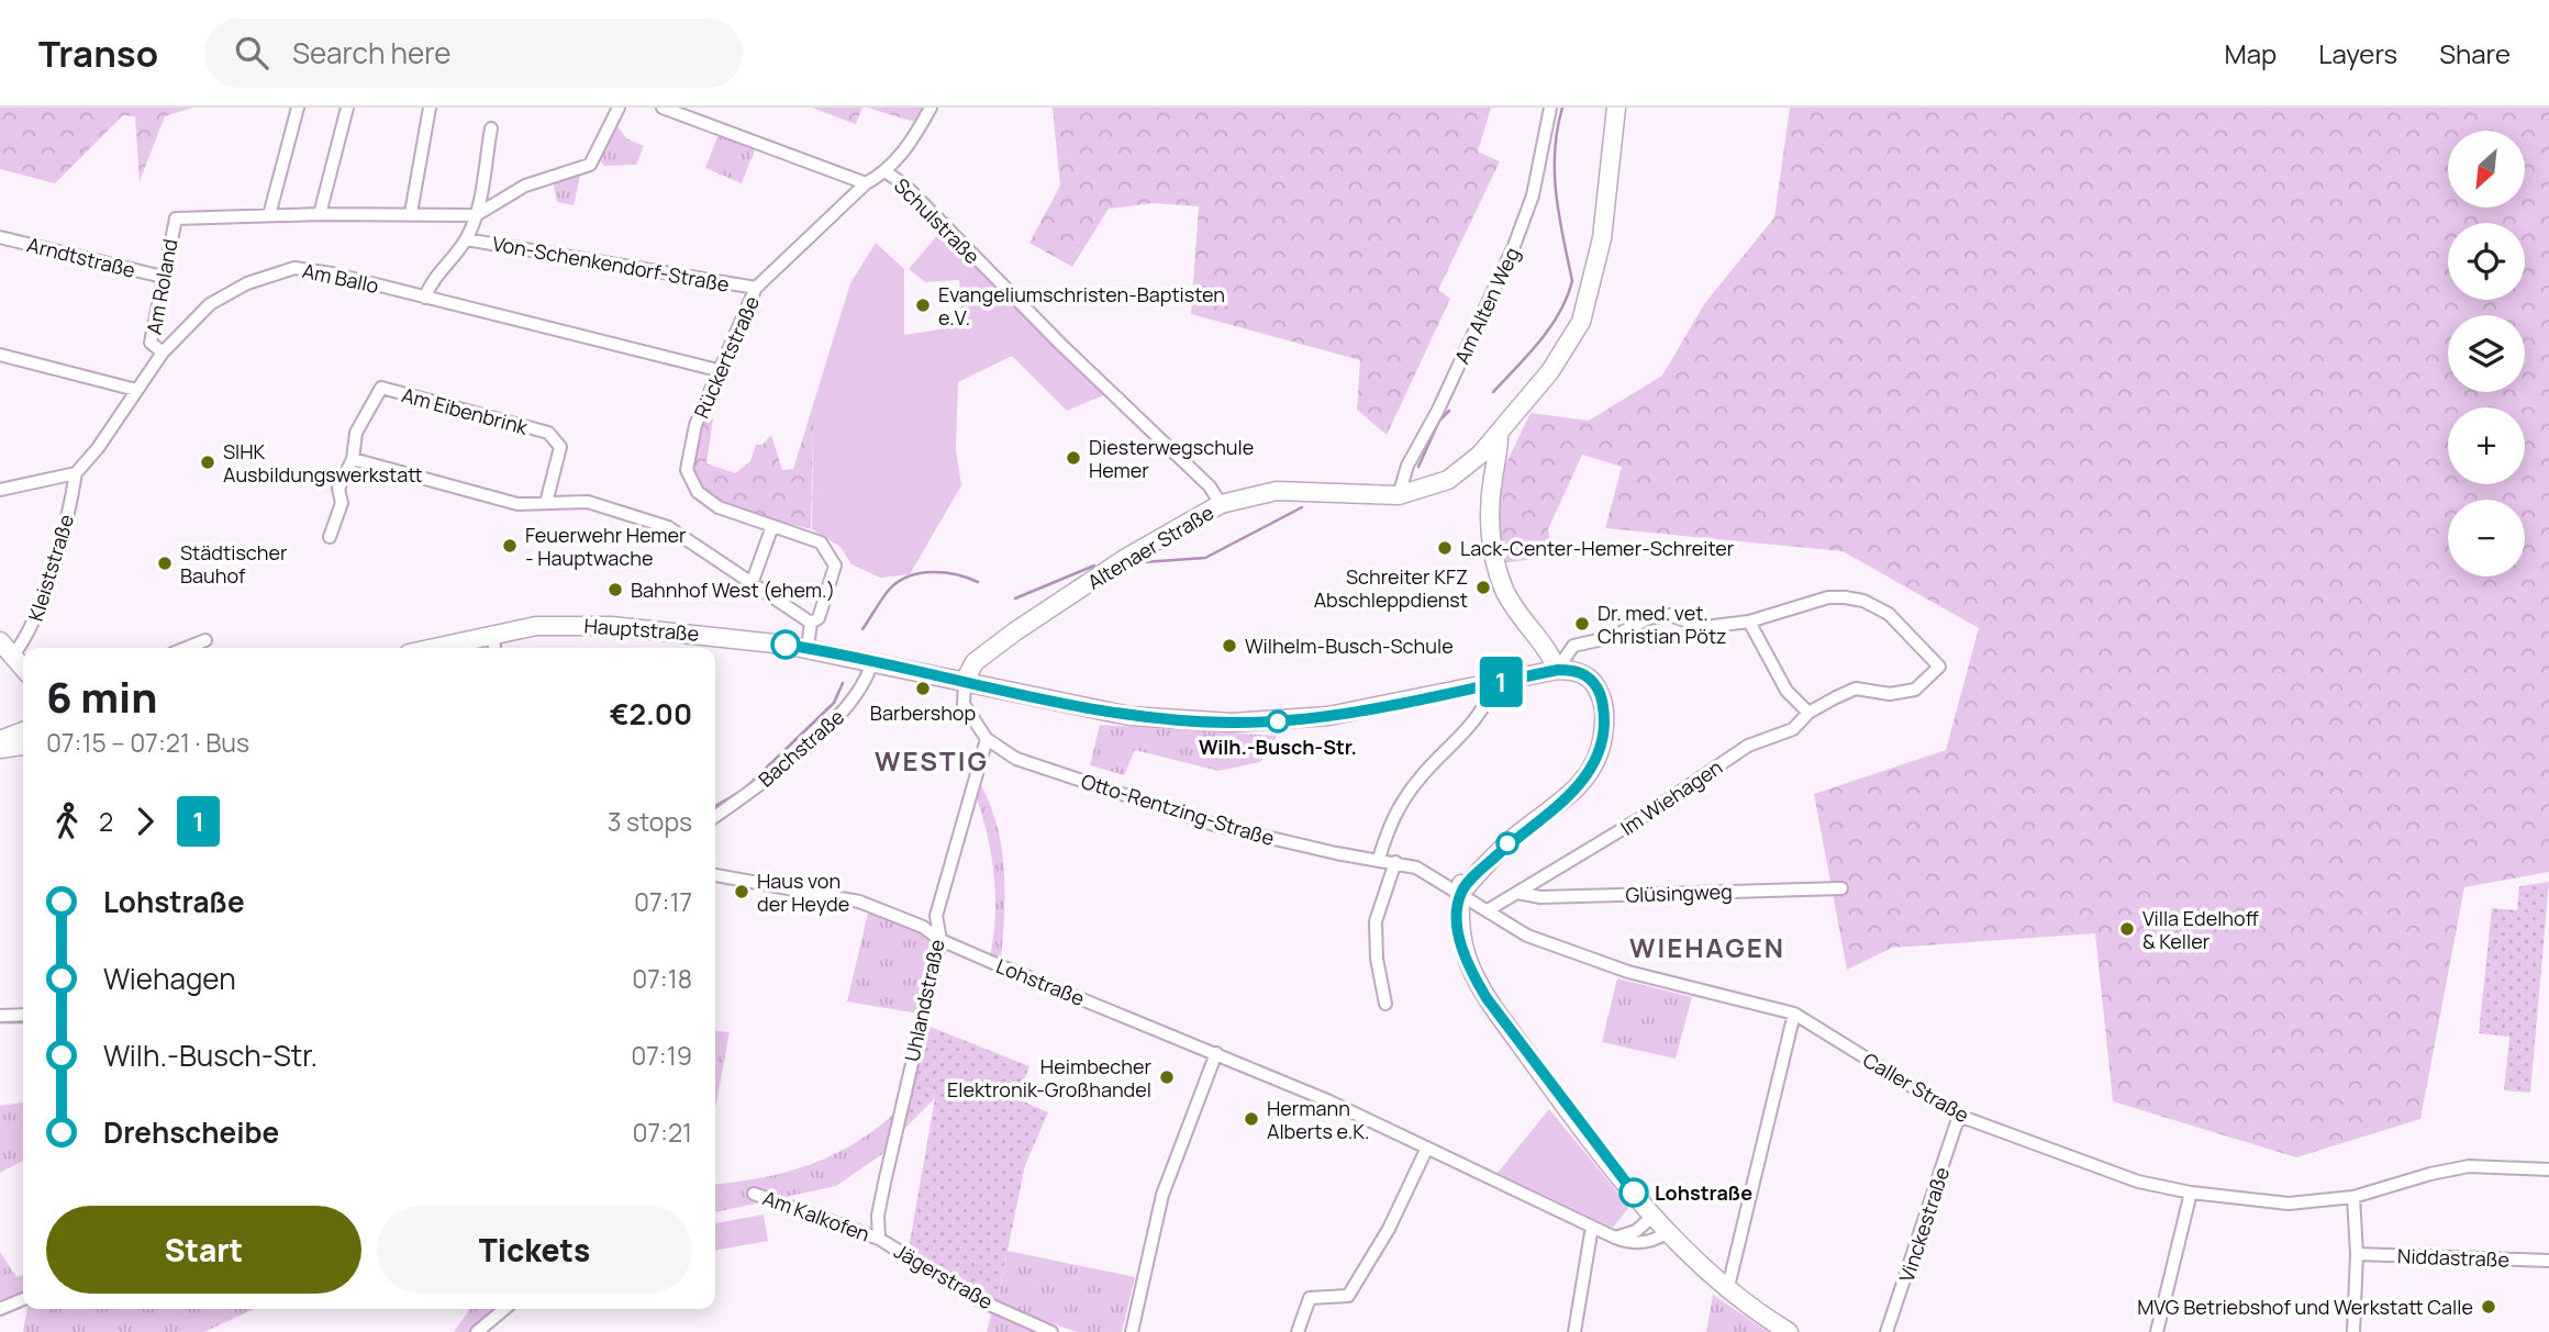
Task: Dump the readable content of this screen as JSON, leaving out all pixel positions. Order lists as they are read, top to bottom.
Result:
{
  "streets": {
    "main road": ["Altenaer Straße", "Hauptstraße"],
    "street": [
      "Schulstraße",
      "Arndtstraße",
      "Von-Schenkendorf-Straße",
      "Am Ballo",
      "Am Roland",
      "Am Alten Weg",
      "Rückertstraße",
      "Am Eibenbrink",
      "Kleiststraße",
      "Bachstraße",
      "Im Wiehagen",
      "Otto-Rentzing-Straße",
      "Glüsingweg",
      "Lohstraße",
      "Uhlandstraße",
      "Caller Straße",
      "Am Kalkofen",
      "Vinckestraße",
      "Niddastraße",
      "Jägerstraße"
    ]
  },
  "crossings": [
    ["Schulstraße", "Rückertstraße"],
    ["Schulstraße", "Altenaer Straße"],
    ["Arndtstraße", "Am Roland"],
    ["Von-Schenkendorf-Straße", "Rückertstraße"],
    ["Am Ballo", "Am Roland"],
    ["Am Ballo", "Rückertstraße"],
    ["Am Ballo", "Kleiststraße"],
    ["Am Alten Weg", "Altenaer Straße"],
    ["Altenaer Straße", "Hauptstraße"],
    ["Hauptstraße", "Bachstraße"],
    ["Im Wiehagen", "Glüsingweg"],
    ["Im Wiehagen", "Caller Straße"],
    ["Otto-Rentzing-Straße", "Uhlandstraße"],
    ["Otto-Rentzing-Straße", "Caller Straße"],
    ["Lohstraße", "Uhlandstraße"],
    ["Uhlandstraße", "Am Kalkofen"],
    ["Uhlandstraße", "Jägerstraße"],
    ["Caller Straße", "Vinckestraße"],
    ["Am Kalkofen", "Jägerstraße"]
  ],
  "districts": ["WESTIG", "WIEHAGEN"],
  "places": [
    "Evangeliumschristen-Baptisten e.V.",
    "Diesterwegschule Hemer",
    "SIHK Ausbildungswerkstatt",
    "Feuerwehr Hemer - Hauptwache",
    "Lack-Center-Hemer-Schreiter",
    "Städtischer Bauhof",
    "Schreiter KFZ Abschleppdienst",
    "Bahnhof West (ehem.)",
    "Dr. med. vet. Christian Pötz",
    "Wilhelm-Busch-Schule",
    "Barbershop",
    "Wilh.-Busch-Str.",
    "Haus von der Heyde",
    "Villa Edelhoff & Keller",
    "Heimbecher Elektronik-Großhandel",
    "Hermann Alberts e.K.",
    "Lohstraße",
    "MVG Betriebshof und Werkstatt Calle"
  ],
  "lines": ["bus line 1"],
  "north": "bottom left",
  "page": {
    "header": "Transo",
    "search": "Search here",
    "nav": ["Map", "Layers", "Share"],
    "on_map": "1",
    "map_buttons": ["+", "−"],
    "heading": ["6 min", "07:15 – 07:21 · Bus", "€2.00"],
    "legs": ["2", "1", "3 stops"],
    "list": [
      {
        "name": "Lohstraße",
        "value": "07:17"
      },
      {
        "name": "Wiehagen",
        "value": "07:18"
      },
      {
        "name": "Wilh.-Busch-Str.",
        "value": "07:19"
      },
      {
        "name": "Drehscheibe",
        "value": "07:21"
      }
    ],
    "buttons": ["Start", "Tickets"]
  }
}
